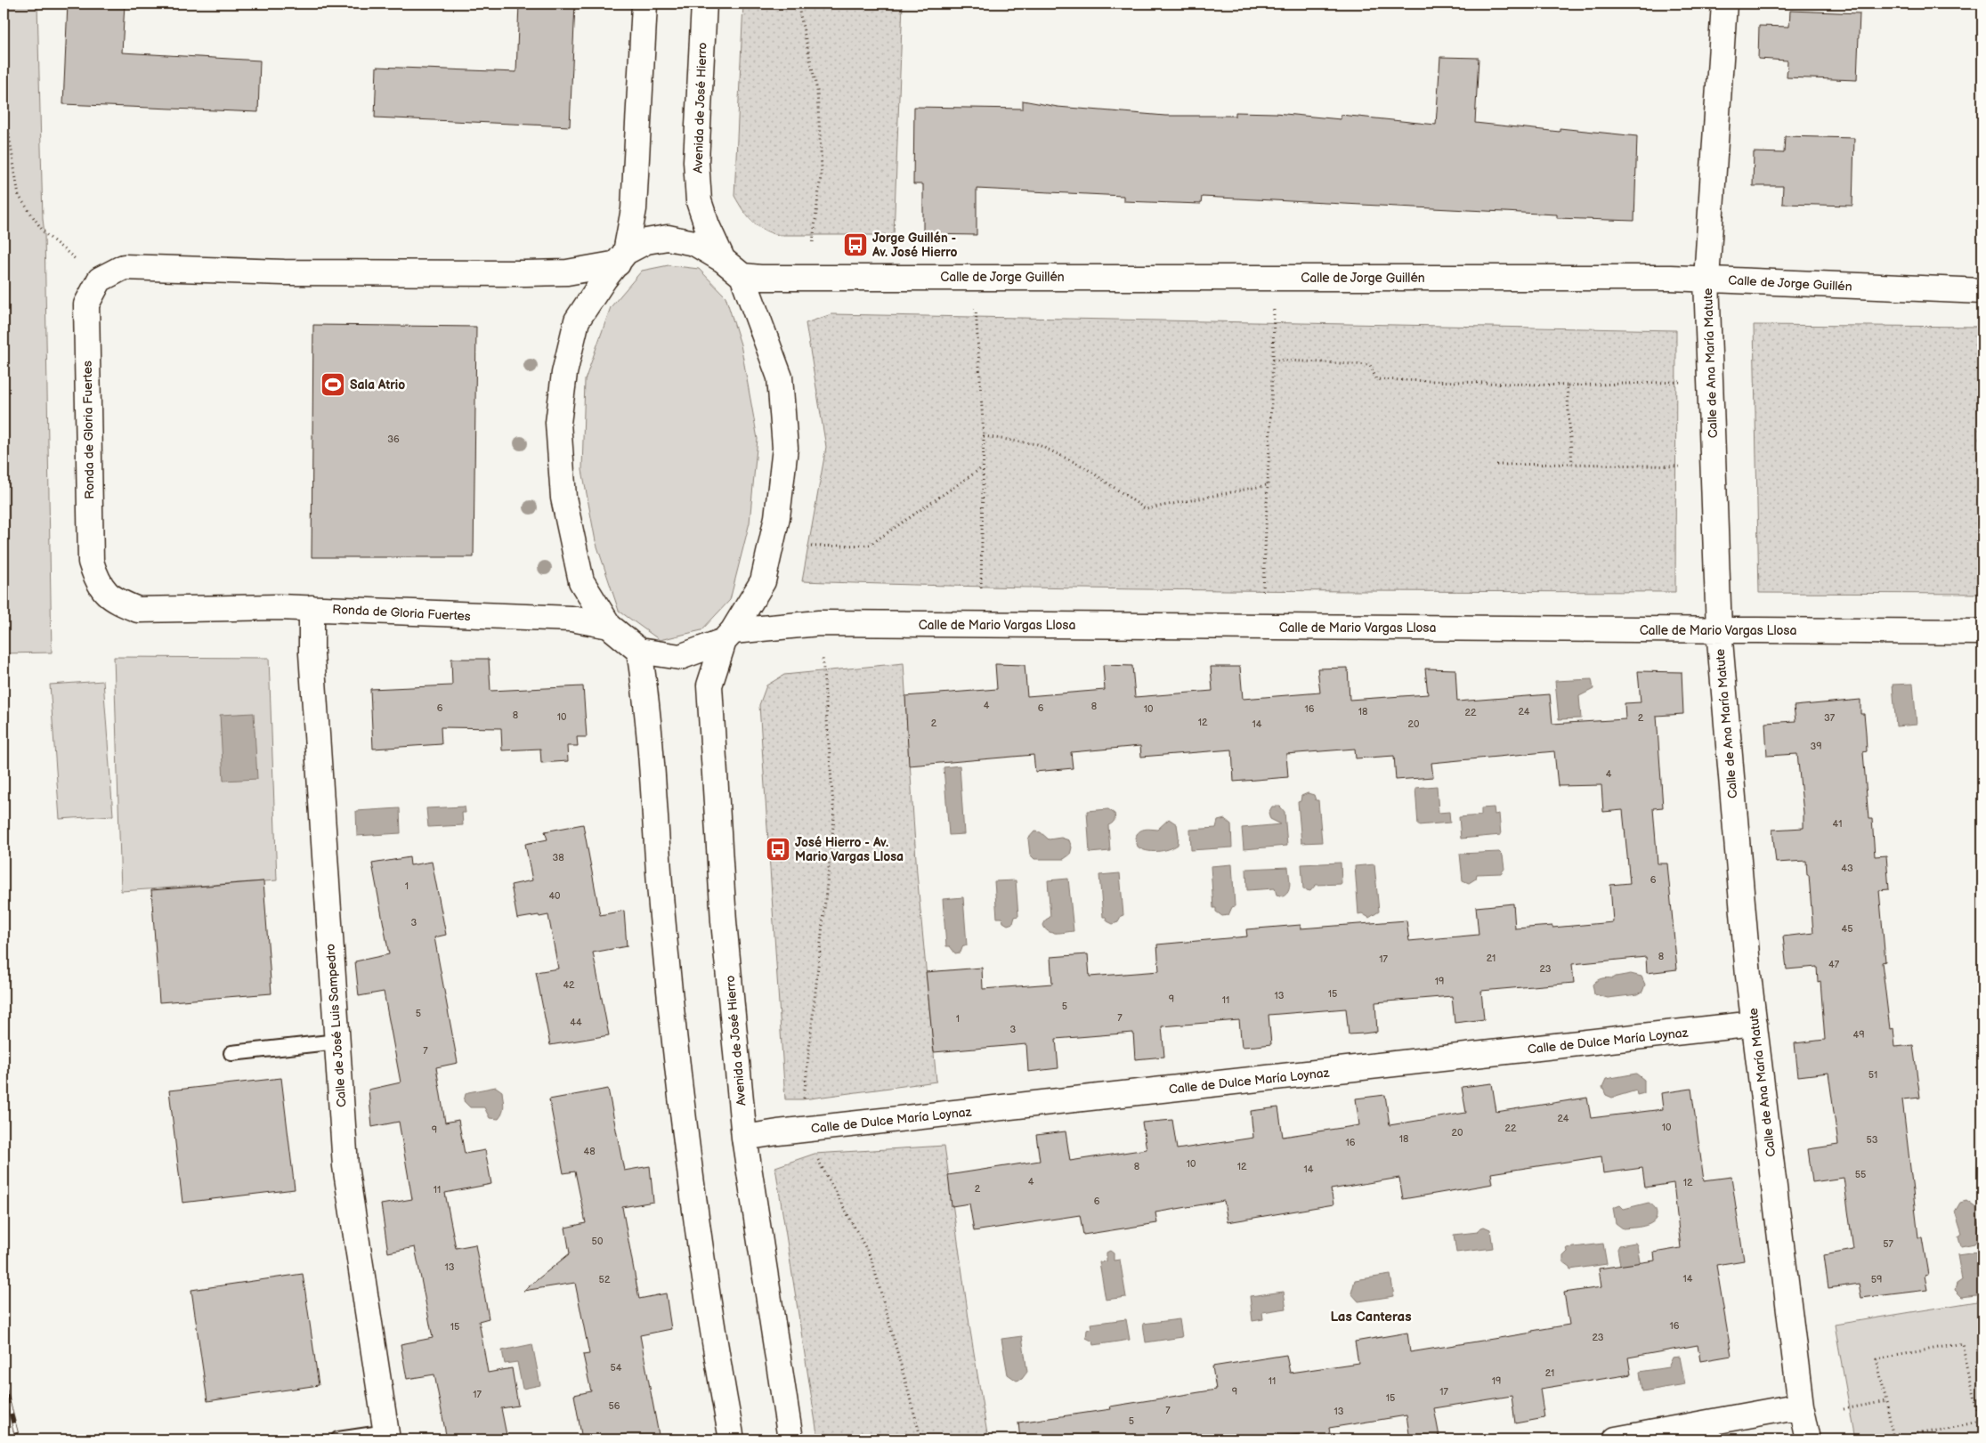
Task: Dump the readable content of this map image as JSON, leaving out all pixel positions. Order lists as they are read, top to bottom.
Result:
{
  "streets": {
    "street": [
      "Avenida de José Hierro",
      "Calle de Jorge Guillén",
      "Calle de Ana María Matute",
      "Ronda de Gloria Fuertes",
      "Calle de Mario Vargas Llosa",
      "Calle de José Luis Sampedro",
      "Calle de Dulce María Loynaz"
    ]
  },
  "crossings": [
    ["Avenida de José Hierro", "Calle de Jorge Guillén"],
    ["Avenida de José Hierro", "Calle de Mario Vargas Llosa"],
    ["Avenida de José Hierro", "Calle de Dulce María Loynaz"],
    ["Calle de Jorge Guillén", "Calle de Ana María Matute"],
    ["Calle de Ana María Matute", "Calle de Mario Vargas Llosa"],
    ["Calle de Ana María Matute", "Calle de Dulce María Loynaz"],
    ["Ronda de Gloria Fuertes", "Calle de José Luis Sampedro"]
  ],
  "districts": ["Las Canteras"],
  "places": {
    "bus stop": ["Jorge Guillén - Av. José Hierro", "José Hierro - Av. Mario Vargas Llosa"],
    "sports": ["Sala Atrio"]
  },
  "house_numbers": [
    "36",
    "4",
    "8",
    "6",
    "6",
    "10",
    "16",
    "18",
    "24",
    "22",
    "8",
    "10",
    "2",
    "37",
    "12",
    "2",
    "14",
    "20",
    "39",
    "4",
    "41",
    "38",
    "43",
    "6",
    "1",
    "40",
    "3",
    "45",
    "8",
    "21",
    "17",
    "47",
    "23",
    "19",
    "42",
    "15",
    "13",
    "9",
    "11",
    "5",
    "5",
    "7",
    "1",
    "44",
    "3",
    "49",
    "7",
    "51",
    "24",
    "10",
    "22",
    "9",
    "20",
    "18",
    "53",
    "16",
    "48",
    "10",
    "8",
    "12",
    "14",
    "55",
    "4",
    "12",
    "2",
    "11",
    "6",
    "50",
    "57",
    "13",
    "14",
    "52",
    "59",
    "16",
    "15",
    "23",
    "54",
    "21",
    "11",
    "19",
    "9",
    "17",
    "17",
    "15",
    "56",
    "7",
    "13",
    "5"
  ]
}
